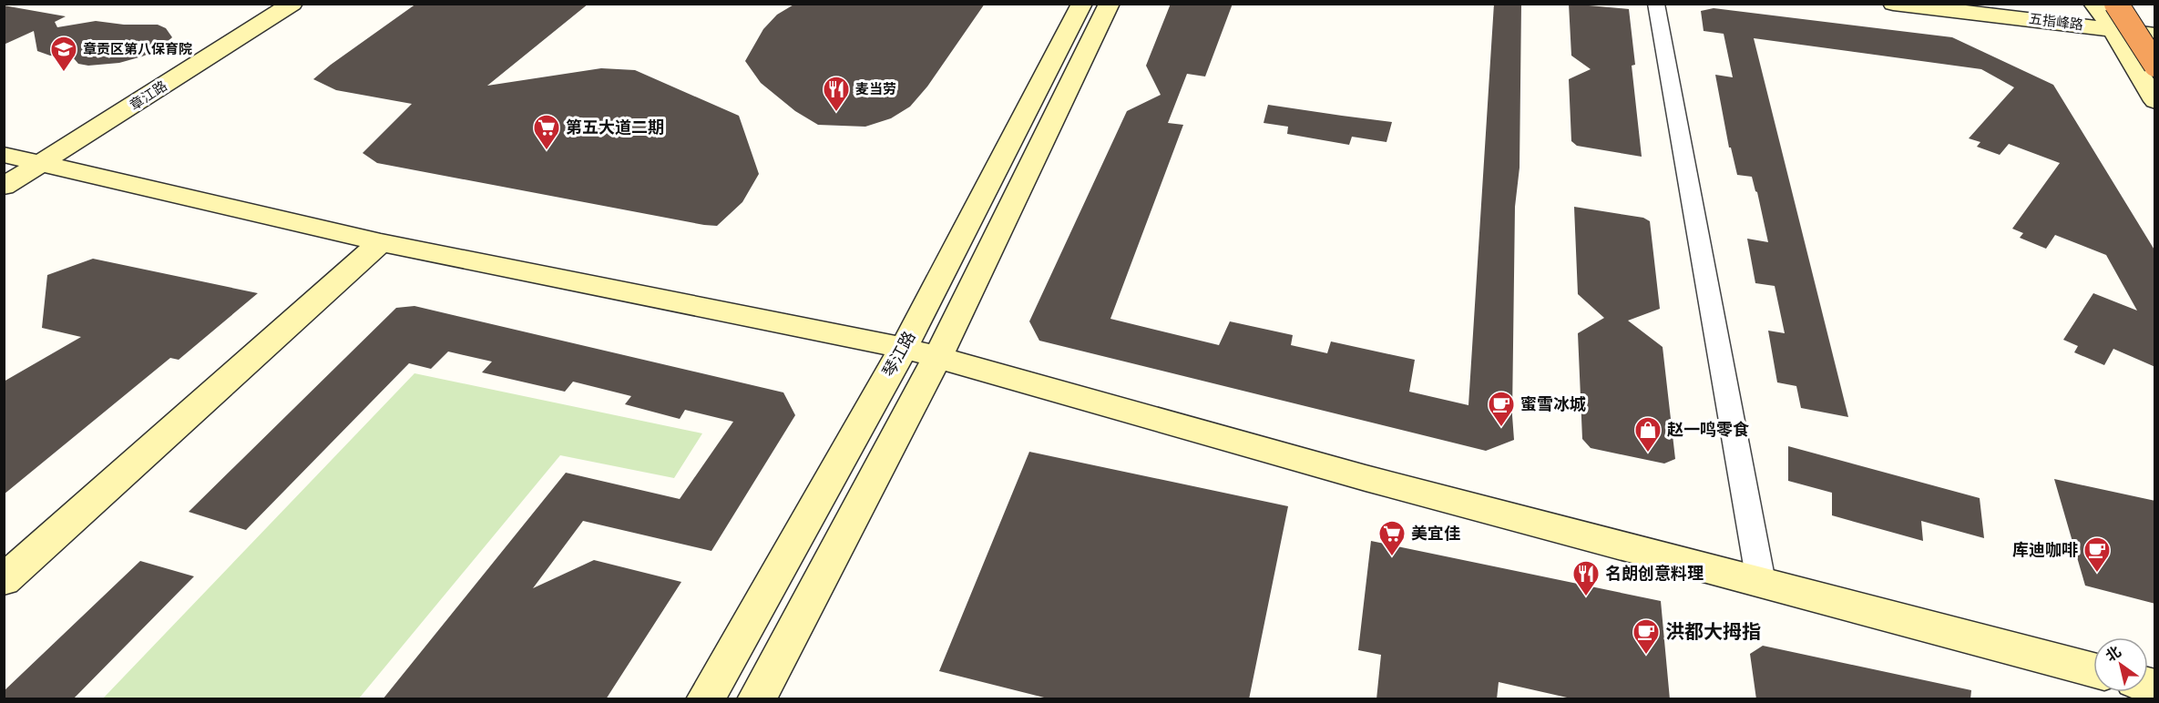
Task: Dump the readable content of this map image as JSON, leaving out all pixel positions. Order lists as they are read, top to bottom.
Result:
{
  "streets": {
    "main road": ["五指峰路", "章江路", "琴江路"]
  },
  "places": {
    "school or university": ["章贡区第八保育院"],
    "restaurant": ["麦当劳", "名朗创意料理"],
    "supermarket": ["第五大道二期", "美宜佳"],
    "cafe": ["蜜雪冰城", "库迪咖啡", "洪都大拇指"],
    "shop": ["赵一鸣零食"]
  },
  "north": "top left"
}
